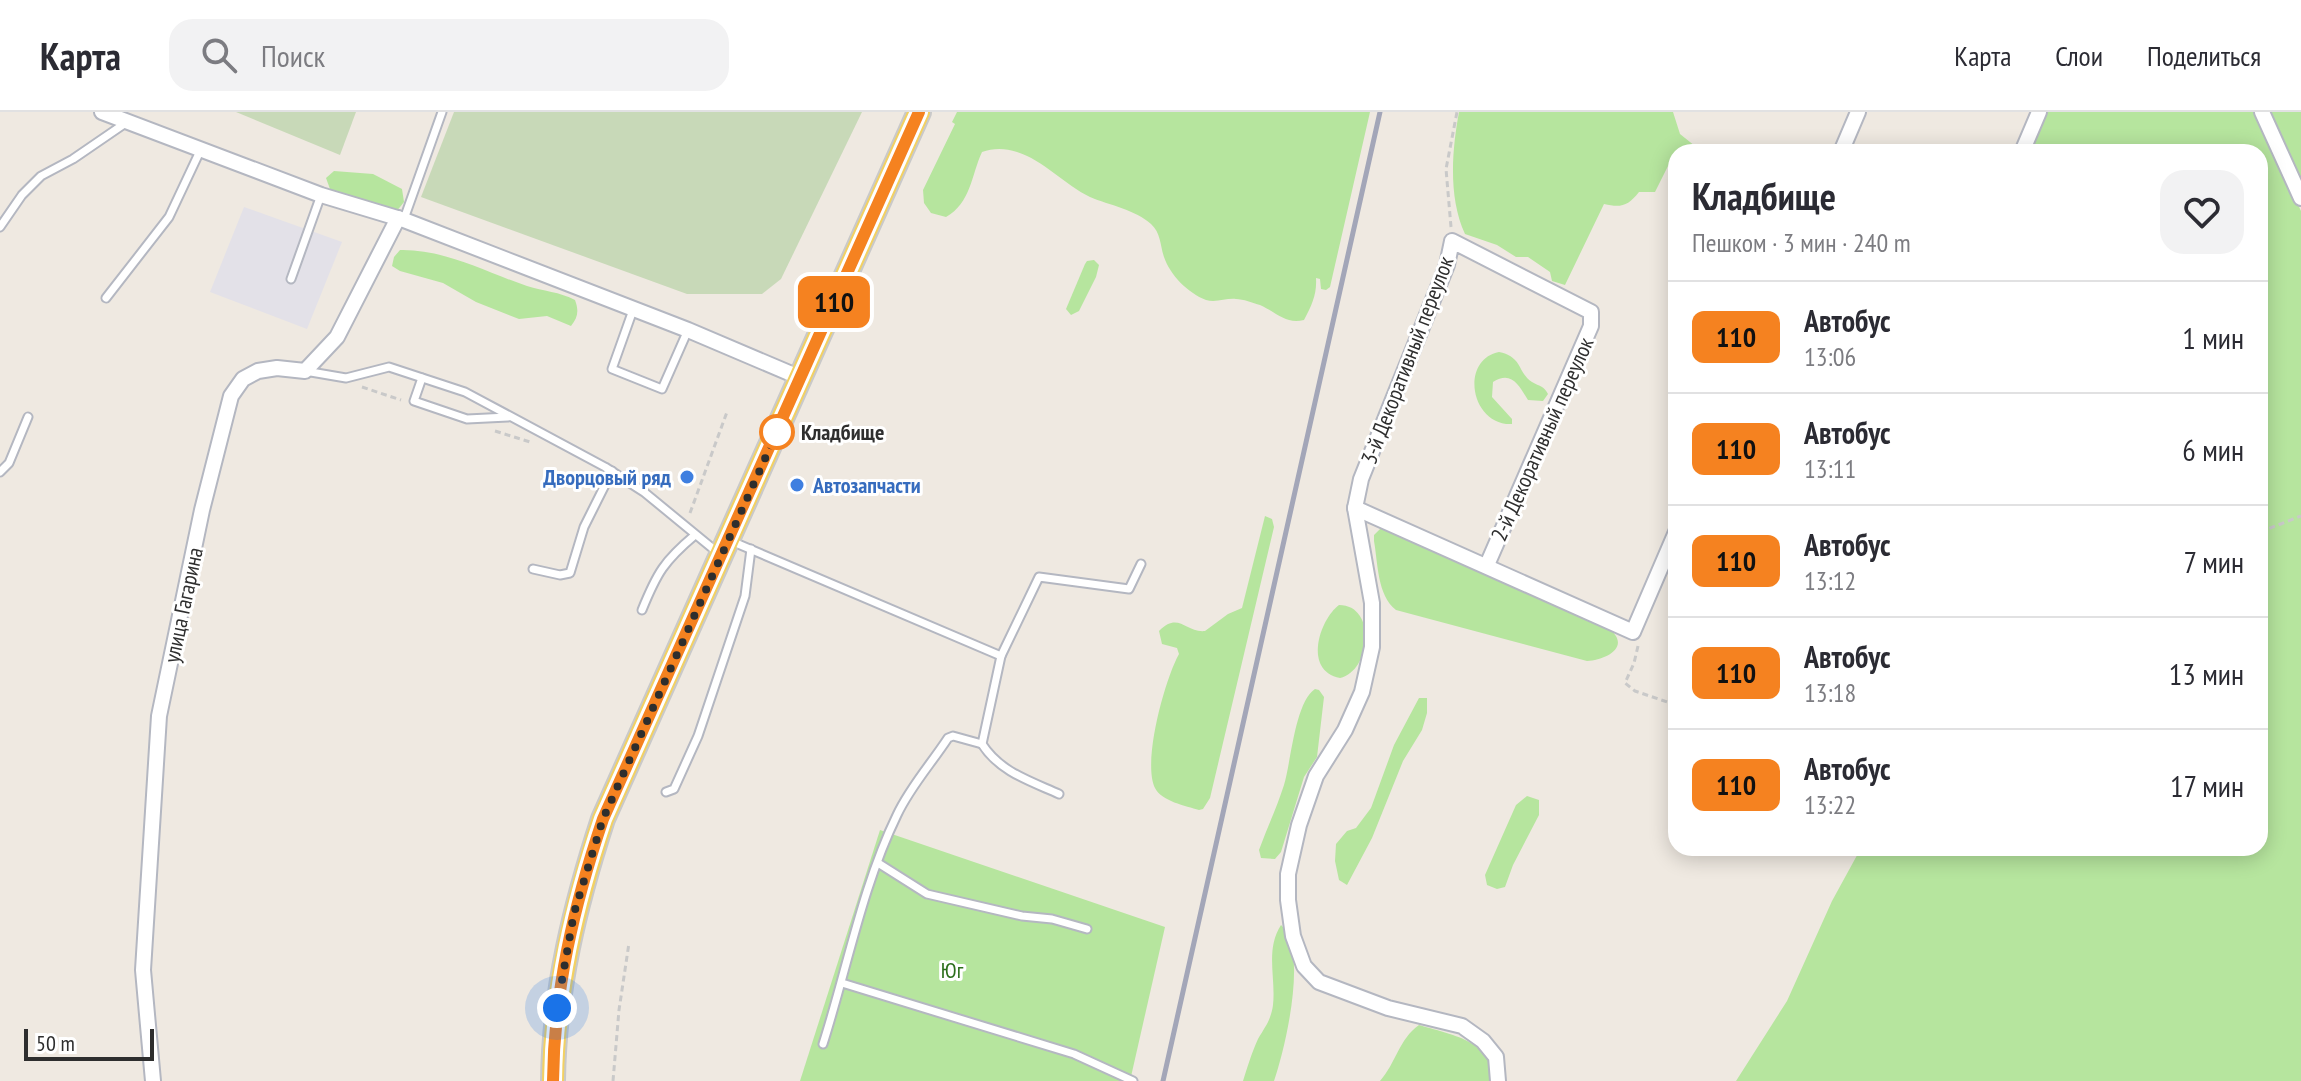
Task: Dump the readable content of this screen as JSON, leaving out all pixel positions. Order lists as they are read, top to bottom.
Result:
{
  "streets": {
    "street": ["3-й Декоративный переулок", "2-й Декоративный переулок", "улица Гагарина"]
  },
  "crossings": [
    ["3-й Декоративный переулок", "2-й Декоративный переулок"]
  ],
  "parks": ["Юг"],
  "places": ["Кладбище", "Дворцовый ряд", "Автозапчасти"],
  "lines": ["bus line 110"],
  "scale_bar": "50 m",
  "page": {
    "header": "Карта",
    "search": "Поиск",
    "nav": ["Карта", "Слои", "Поделиться"],
    "on_map": "110",
    "heading": ["Кладбище", "Пешком · 3 мин · 240 m"],
    "list": [
      {
        "mark": "110",
        "name": "Автобус",
        "note": "13:06",
        "value": "1 мин"
      },
      {
        "mark": "110",
        "name": "Автобус",
        "note": "13:11",
        "value": "6 мин"
      },
      {
        "mark": "110",
        "name": "Автобус",
        "note": "13:12",
        "value": "7 мин"
      },
      {
        "mark": "110",
        "name": "Автобус",
        "note": "13:18",
        "value": "13 мин"
      },
      {
        "mark": "110",
        "name": "Автобус",
        "note": "13:22",
        "value": "17 мин"
      }
    ],
    "scale": "50 m"
  }
}
